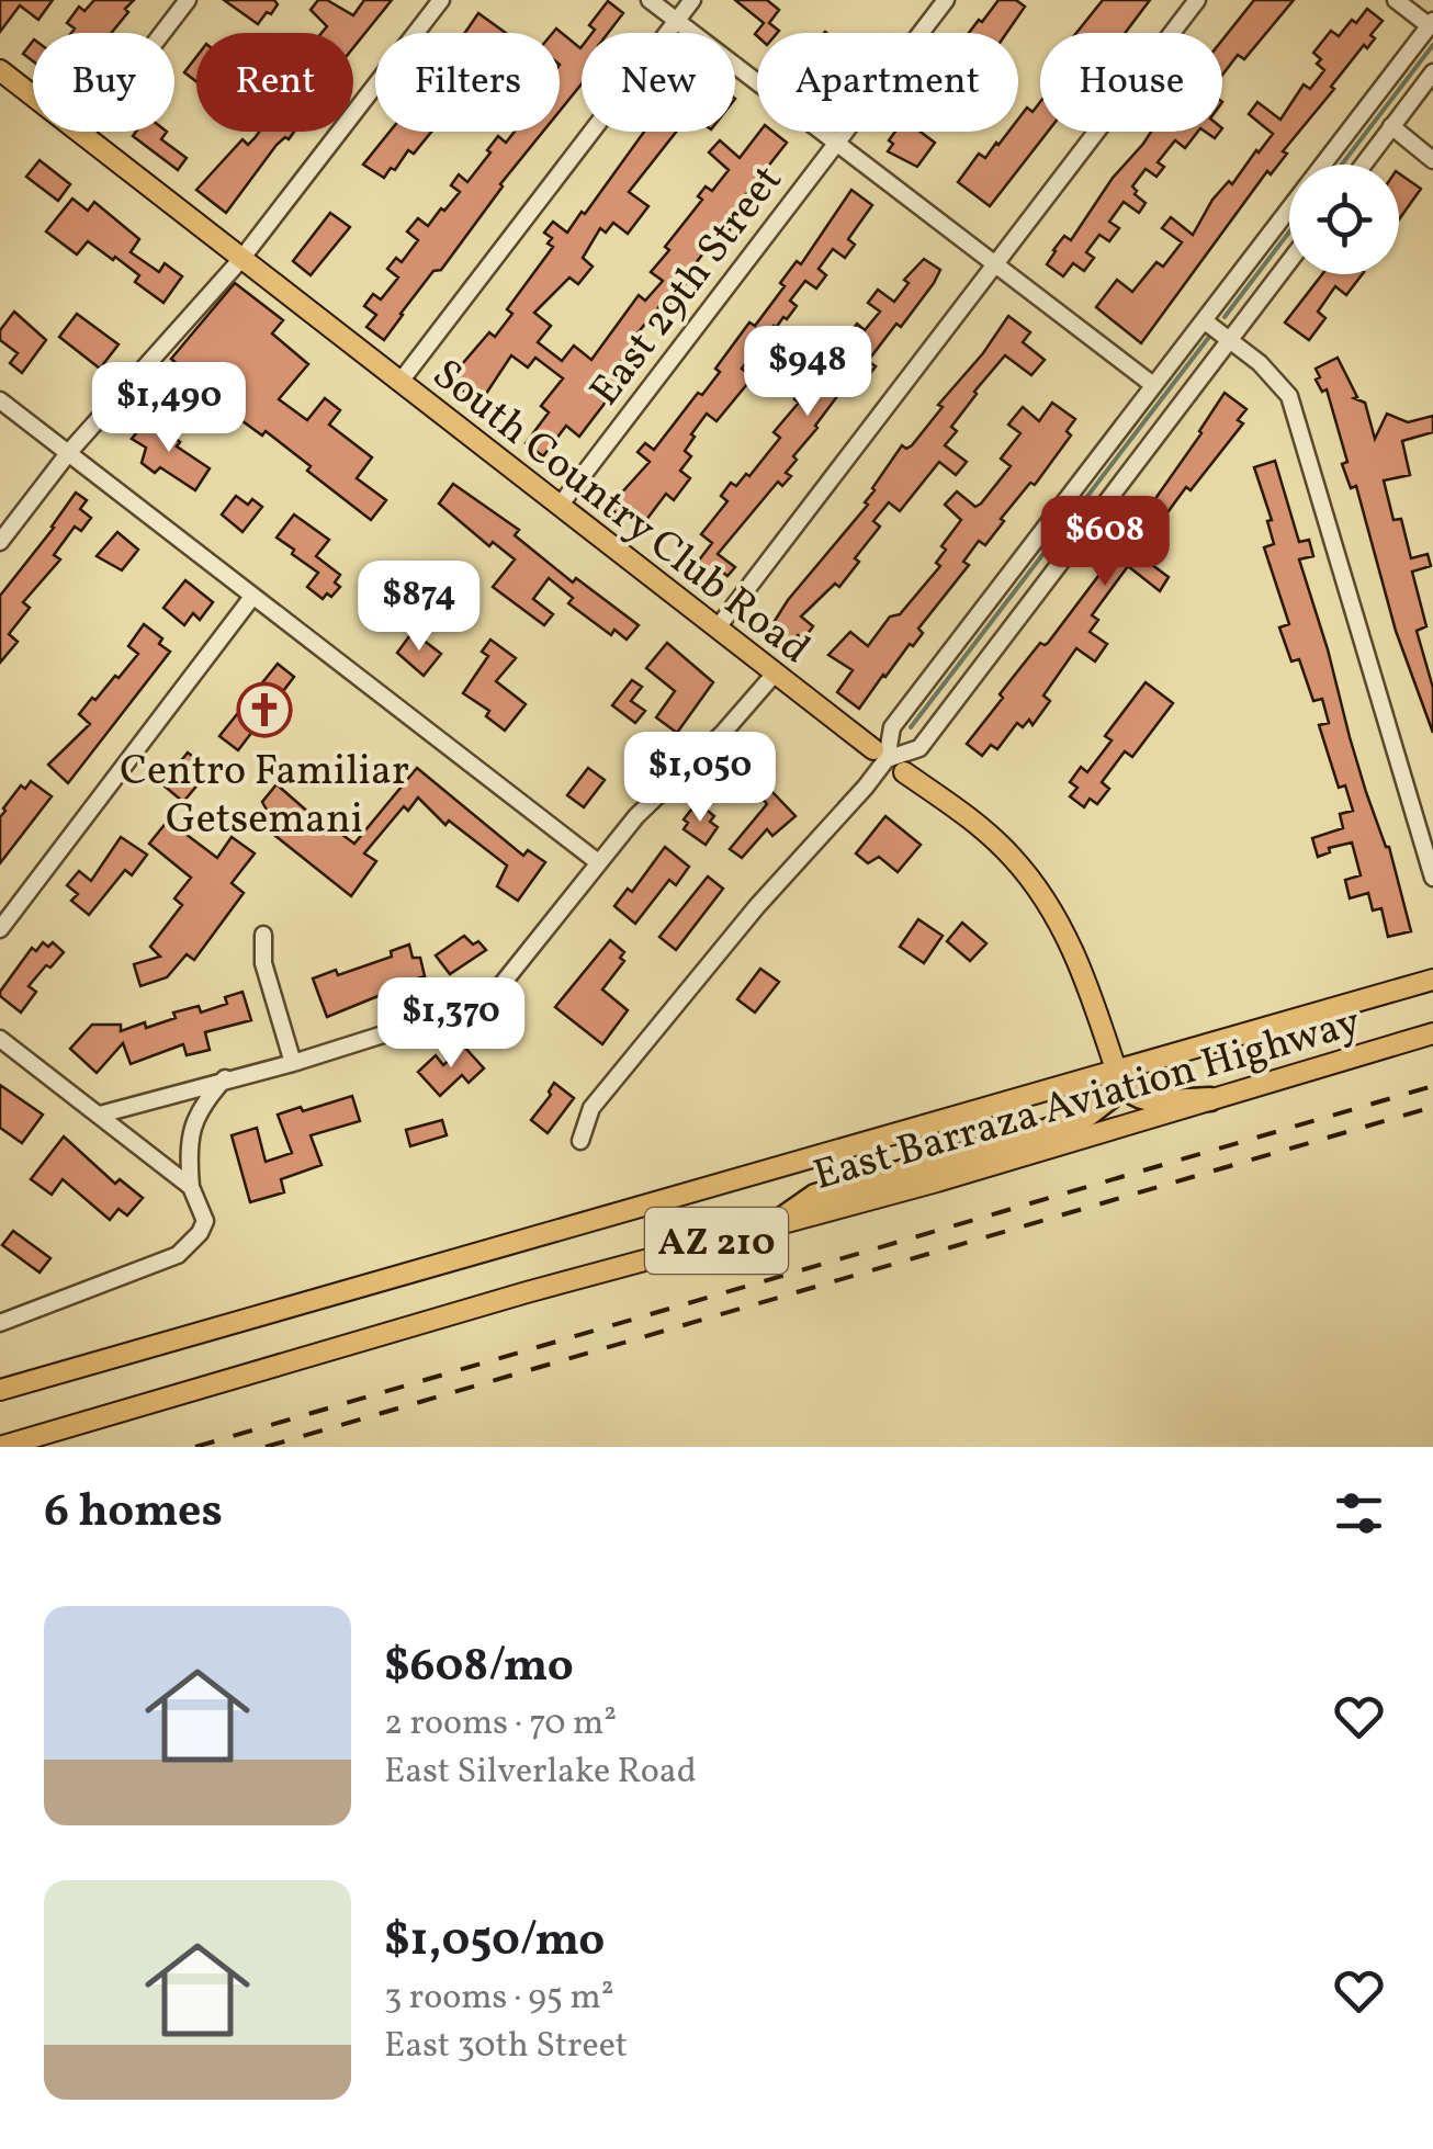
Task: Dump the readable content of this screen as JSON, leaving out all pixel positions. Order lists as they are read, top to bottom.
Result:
{
  "streets": {
    "main road": ["South Country Club Road", "East Barraza Aviation Highway", "AZ 210"],
    "street": ["East 29th Street"]
  },
  "crossings": [
    ["East 29th Street", "South Country Club Road"],
    ["South Country Club Road", "East Barraza Aviation Highway"]
  ],
  "places": {
    "church": ["Centro Familiar Getsemani"]
  },
  "page": {
    "chip": [
      "Buy",
      "Rent",
      "Filters",
      "New",
      "Apartment",
      "House"
    ],
    "price": [
      "$948",
      "$1,490",
      "$608",
      "$874",
      "$1,050",
      "$1,370"
    ],
    "heading": "6 homes",
    "list": [
      {
        "name": "$608/mo",
        "note": "2 rooms · 70 m² · East Silverlake Road"
      },
      {
        "name": "$1,050/mo",
        "note": "3 rooms · 95 m² · East 30th Street"
      }
    ]
  }
}
